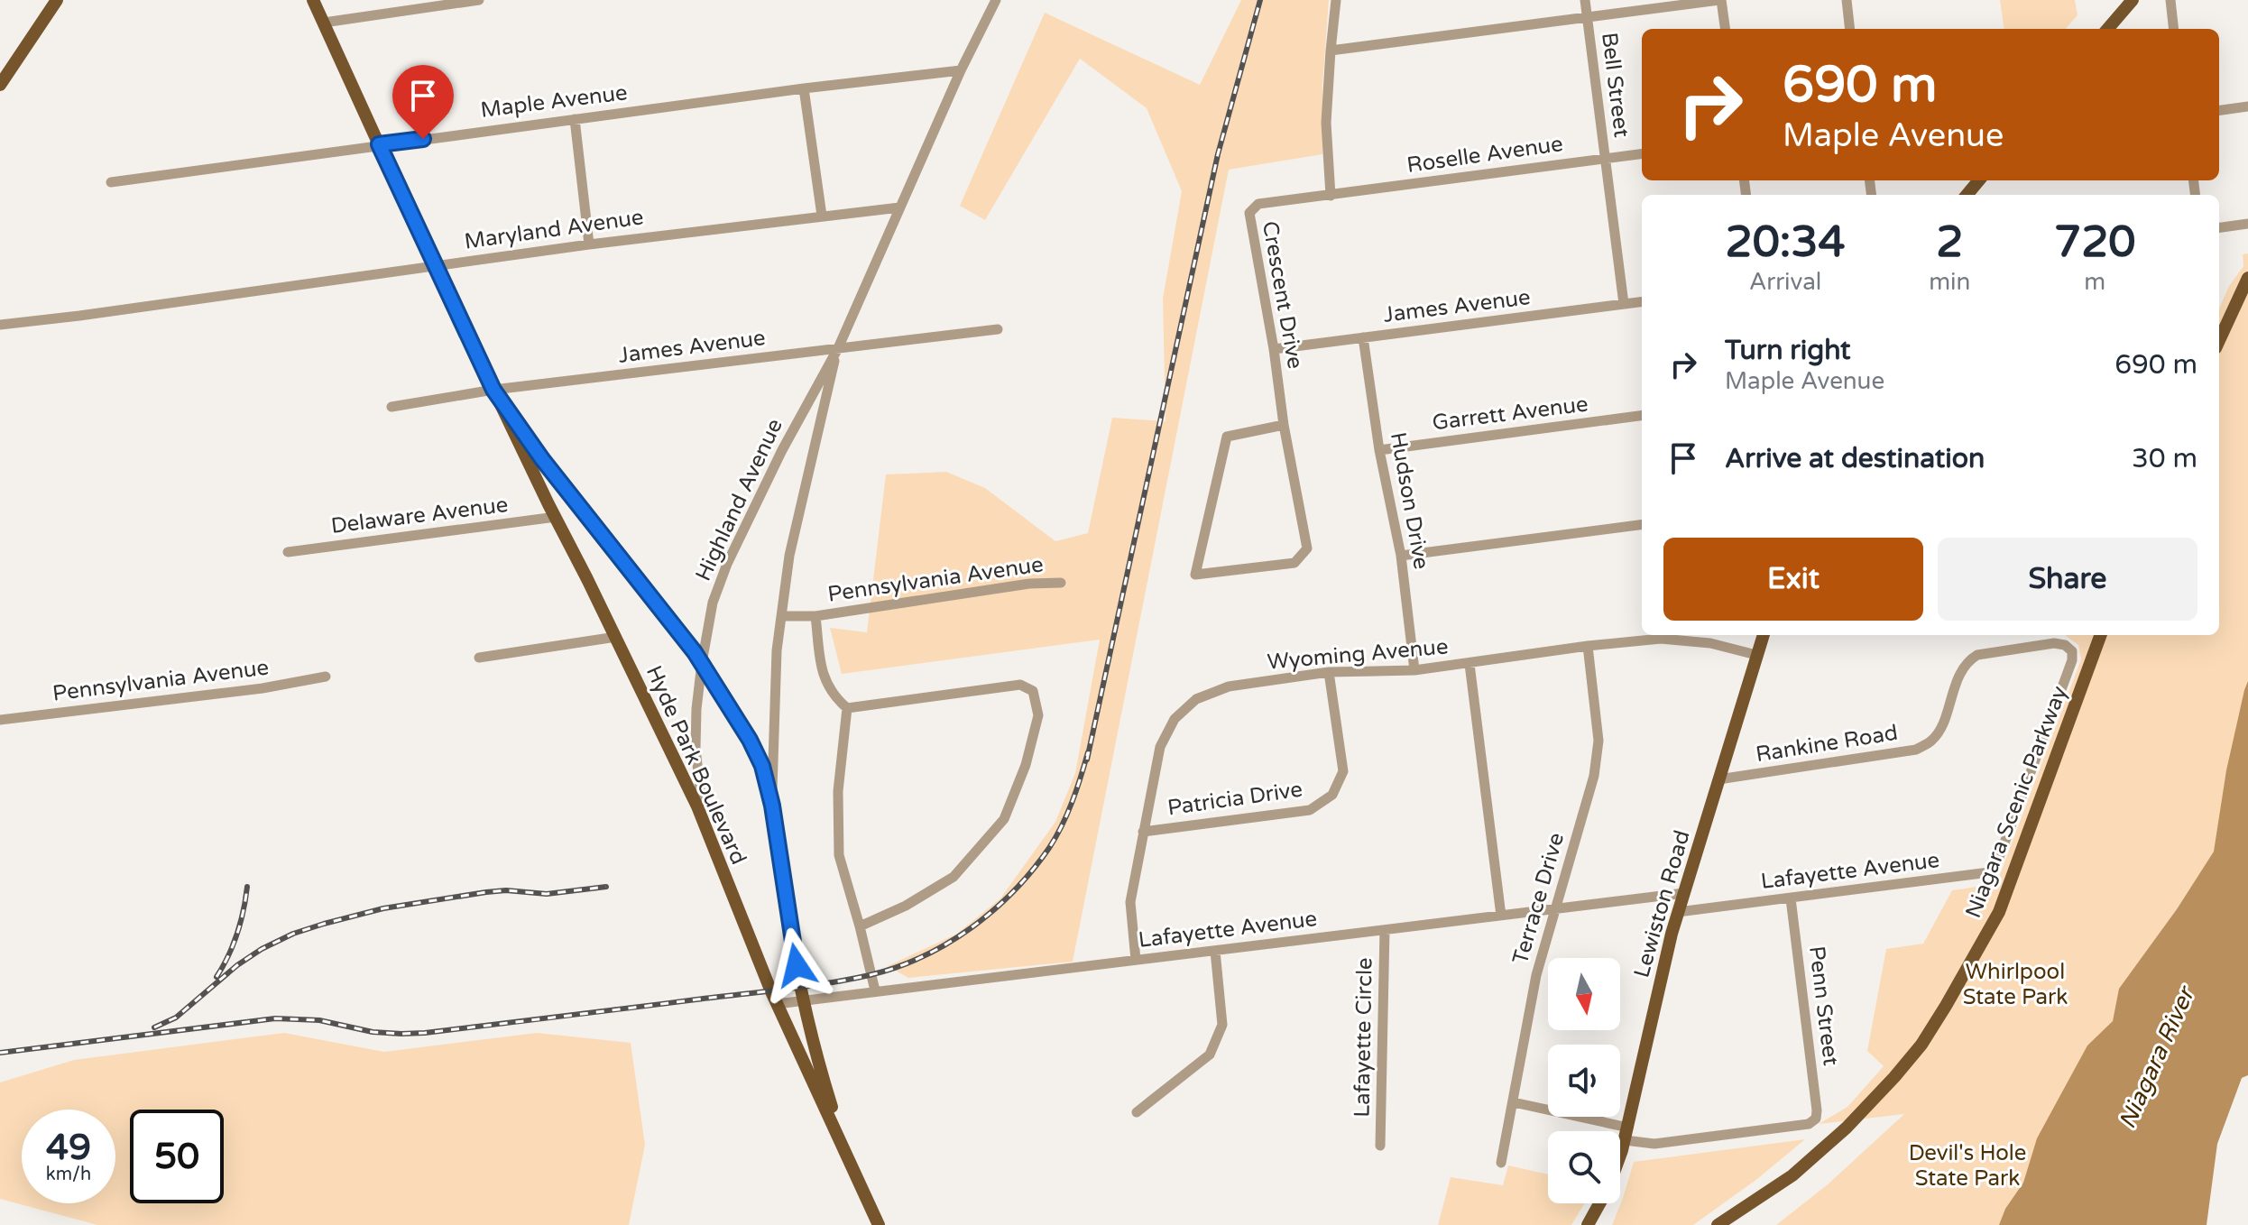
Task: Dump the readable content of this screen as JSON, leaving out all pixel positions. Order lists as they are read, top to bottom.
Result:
{
  "streets": {
    "main road": ["Hyde Park Boulevard", "Niagara Scenic Parkway", "Lewiston Road"],
    "street": [
      "Bell Street",
      "Maple Avenue",
      "Roselle Avenue",
      "Maryland Avenue",
      "Crescent Drive",
      "James Avenue",
      "Garrett Avenue",
      "Highland Avenue",
      "Hudson Drive",
      "Delaware Avenue",
      "Pennsylvania Avenue",
      "Wyoming Avenue",
      "Rankine Road",
      "Patricia Drive",
      "Lafayette Avenue",
      "Terrace Drive",
      "Penn Street",
      "Lafayette Circle"
    ]
  },
  "crossings": [
    ["Bell Street", "Roselle Avenue"],
    ["Bell Street", "James Avenue"],
    ["Maple Avenue", "Highland Avenue"],
    ["Maple Avenue", "Hyde Park Boulevard"],
    ["Roselle Avenue", "Crescent Drive"],
    ["Maryland Avenue", "Highland Avenue"],
    ["Maryland Avenue", "Hyde Park Boulevard"],
    ["Crescent Drive", "James Avenue"],
    ["James Avenue", "Highland Avenue"],
    ["James Avenue", "Hudson Drive"],
    ["James Avenue", "Hyde Park Boulevard"],
    ["Garrett Avenue", "Hudson Drive"],
    ["Highland Avenue", "Pennsylvania Avenue"],
    ["Highland Avenue", "Hyde Park Boulevard"],
    ["Hudson Drive", "Wyoming Avenue"],
    ["Delaware Avenue", "Hyde Park Boulevard"],
    ["Wyoming Avenue", "Patricia Drive"],
    ["Wyoming Avenue", "Lafayette Avenue"],
    ["Wyoming Avenue", "Terrace Drive"],
    ["Wyoming Avenue", "Lewiston Road"],
    ["Rankine Road", "Lafayette Avenue"],
    ["Rankine Road", "Lewiston Road"],
    ["Hyde Park Boulevard", "Lafayette Avenue"],
    ["Lafayette Avenue", "Terrace Drive"],
    ["Lafayette Avenue", "Lewiston Road"],
    ["Lafayette Avenue", "Penn Street"],
    ["Lafayette Avenue", "Lafayette Circle"],
    ["Lewiston Road", "Penn Street"]
  ],
  "water": ["Niagara River"],
  "parks": ["Whirlpool State Park", "Devil's Hole State Park"],
  "north": "bottom",
  "page": {
    "turn": ["690 m", "Maple Avenue"],
    "eta": [
      "20:34",
      "Arrival",
      "2",
      "min",
      "720",
      "m"
    ],
    "list": [
      {
        "name": "Turn right",
        "note": "Maple Avenue",
        "value": "690 m"
      },
      {
        "name": "Arrive at destination",
        "value": "30 m"
      }
    ],
    "buttons": ["Exit", "Share"],
    "speed": "49 km/h",
    "limit": "50"
  }
}
